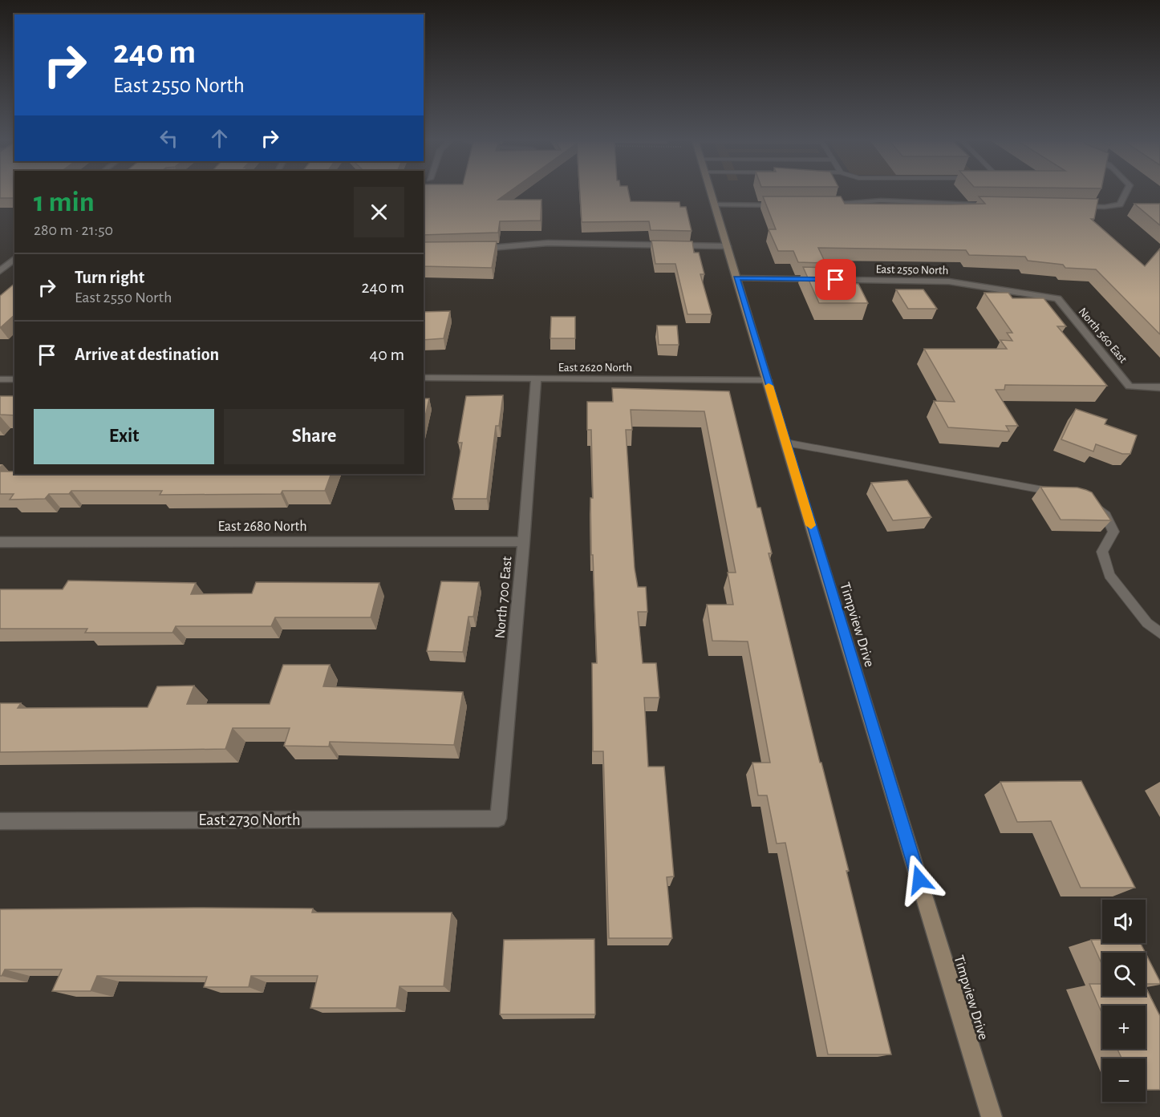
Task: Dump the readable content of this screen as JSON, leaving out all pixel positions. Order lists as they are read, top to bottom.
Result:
{
  "streets": {
    "street": [
      "East 2550 North",
      "North 560 East",
      "East 2620 North",
      "East 2680 North",
      "North 700 East",
      "Timpview Drive",
      "East 2730 North"
    ]
  },
  "crossings": [
    ["East 2550 North", "North 560 East"],
    ["East 2550 North", "Timpview Drive"],
    ["East 2620 North", "North 700 East"],
    ["East 2620 North", "Timpview Drive"],
    ["East 2680 North", "North 700 East"],
    ["North 700 East", "East 2730 North"]
  ],
  "page": {
    "turn": ["240 m", "East 2550 North"],
    "heading": ["1 min", "280 m · 21:50"],
    "list": [
      {
        "name": "Turn right",
        "note": "East 2550 North",
        "value": "240 m"
      },
      {
        "name": "Arrive at destination",
        "value": "40 m"
      }
    ],
    "buttons": ["Exit", "Share"],
    "map_buttons": ["+", "−"]
  }
}
